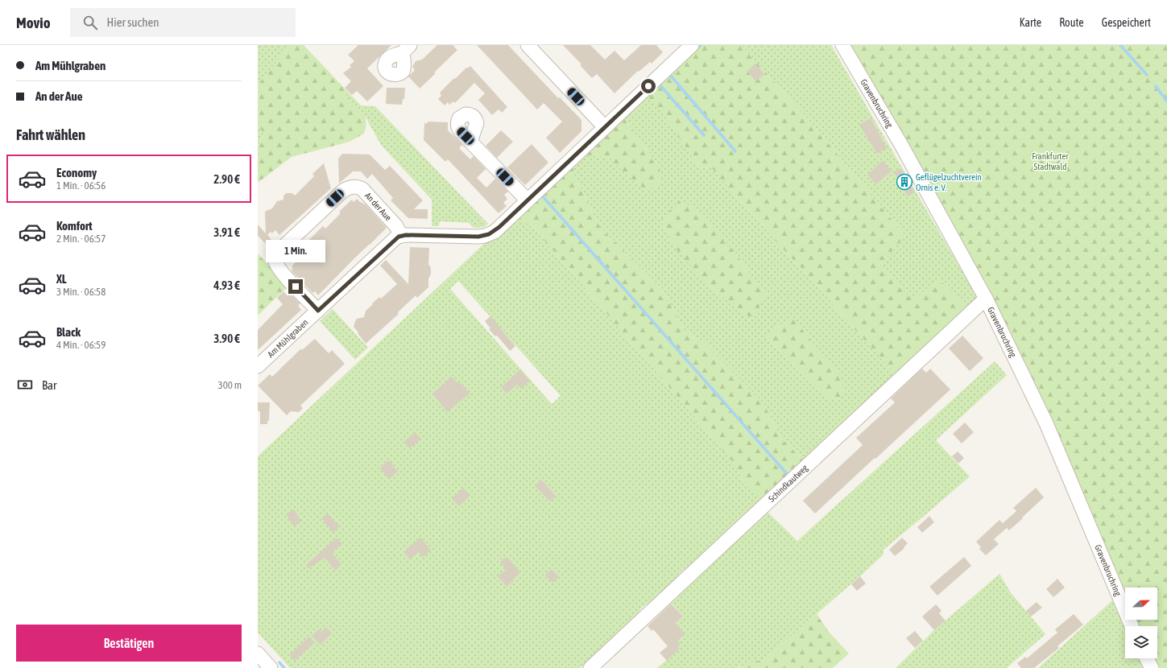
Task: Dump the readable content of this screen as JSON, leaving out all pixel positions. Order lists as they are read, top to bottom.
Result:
{
  "streets": {
    "street": [
      "Gravenbruchring",
      "An der Aue",
      "Am Mühlgraben",
      "Schindkautweg"
    ]
  },
  "crossings": [
    ["Gravenbruchring", "Schindkautweg"],
    ["An der Aue", "Am Mühlgraben"]
  ],
  "parks": ["Frankfurter Stadtwald"],
  "places": {
    "building": ["Geflügelzuchtverein Ornis e. V."]
  },
  "north": "right",
  "page": {
    "header": "Movio",
    "search": "Hier suchen",
    "nav": ["Karte", "Route", "Gespeichert"],
    "banner": ["Am Mühlgraben", "An der Aue"],
    "heading": "Fahrt wählen",
    "list": [
      {
        "name": "Economy",
        "note": "1 Min. · 06:56",
        "value": "2.90 €"
      },
      {
        "name": "Komfort",
        "note": "2 Min. · 06:57",
        "value": "3.91 €"
      },
      {
        "name": "XL",
        "note": "3 Min. · 06:58",
        "value": "4.93 €"
      },
      {
        "name": "Black",
        "note": "4 Min. · 06:59",
        "value": "3.90 €"
      }
    ],
    "bubble": "1 Min.",
    "pay": ["Bar", "300 m"],
    "buttons": "Bestätigen"
  }
}
